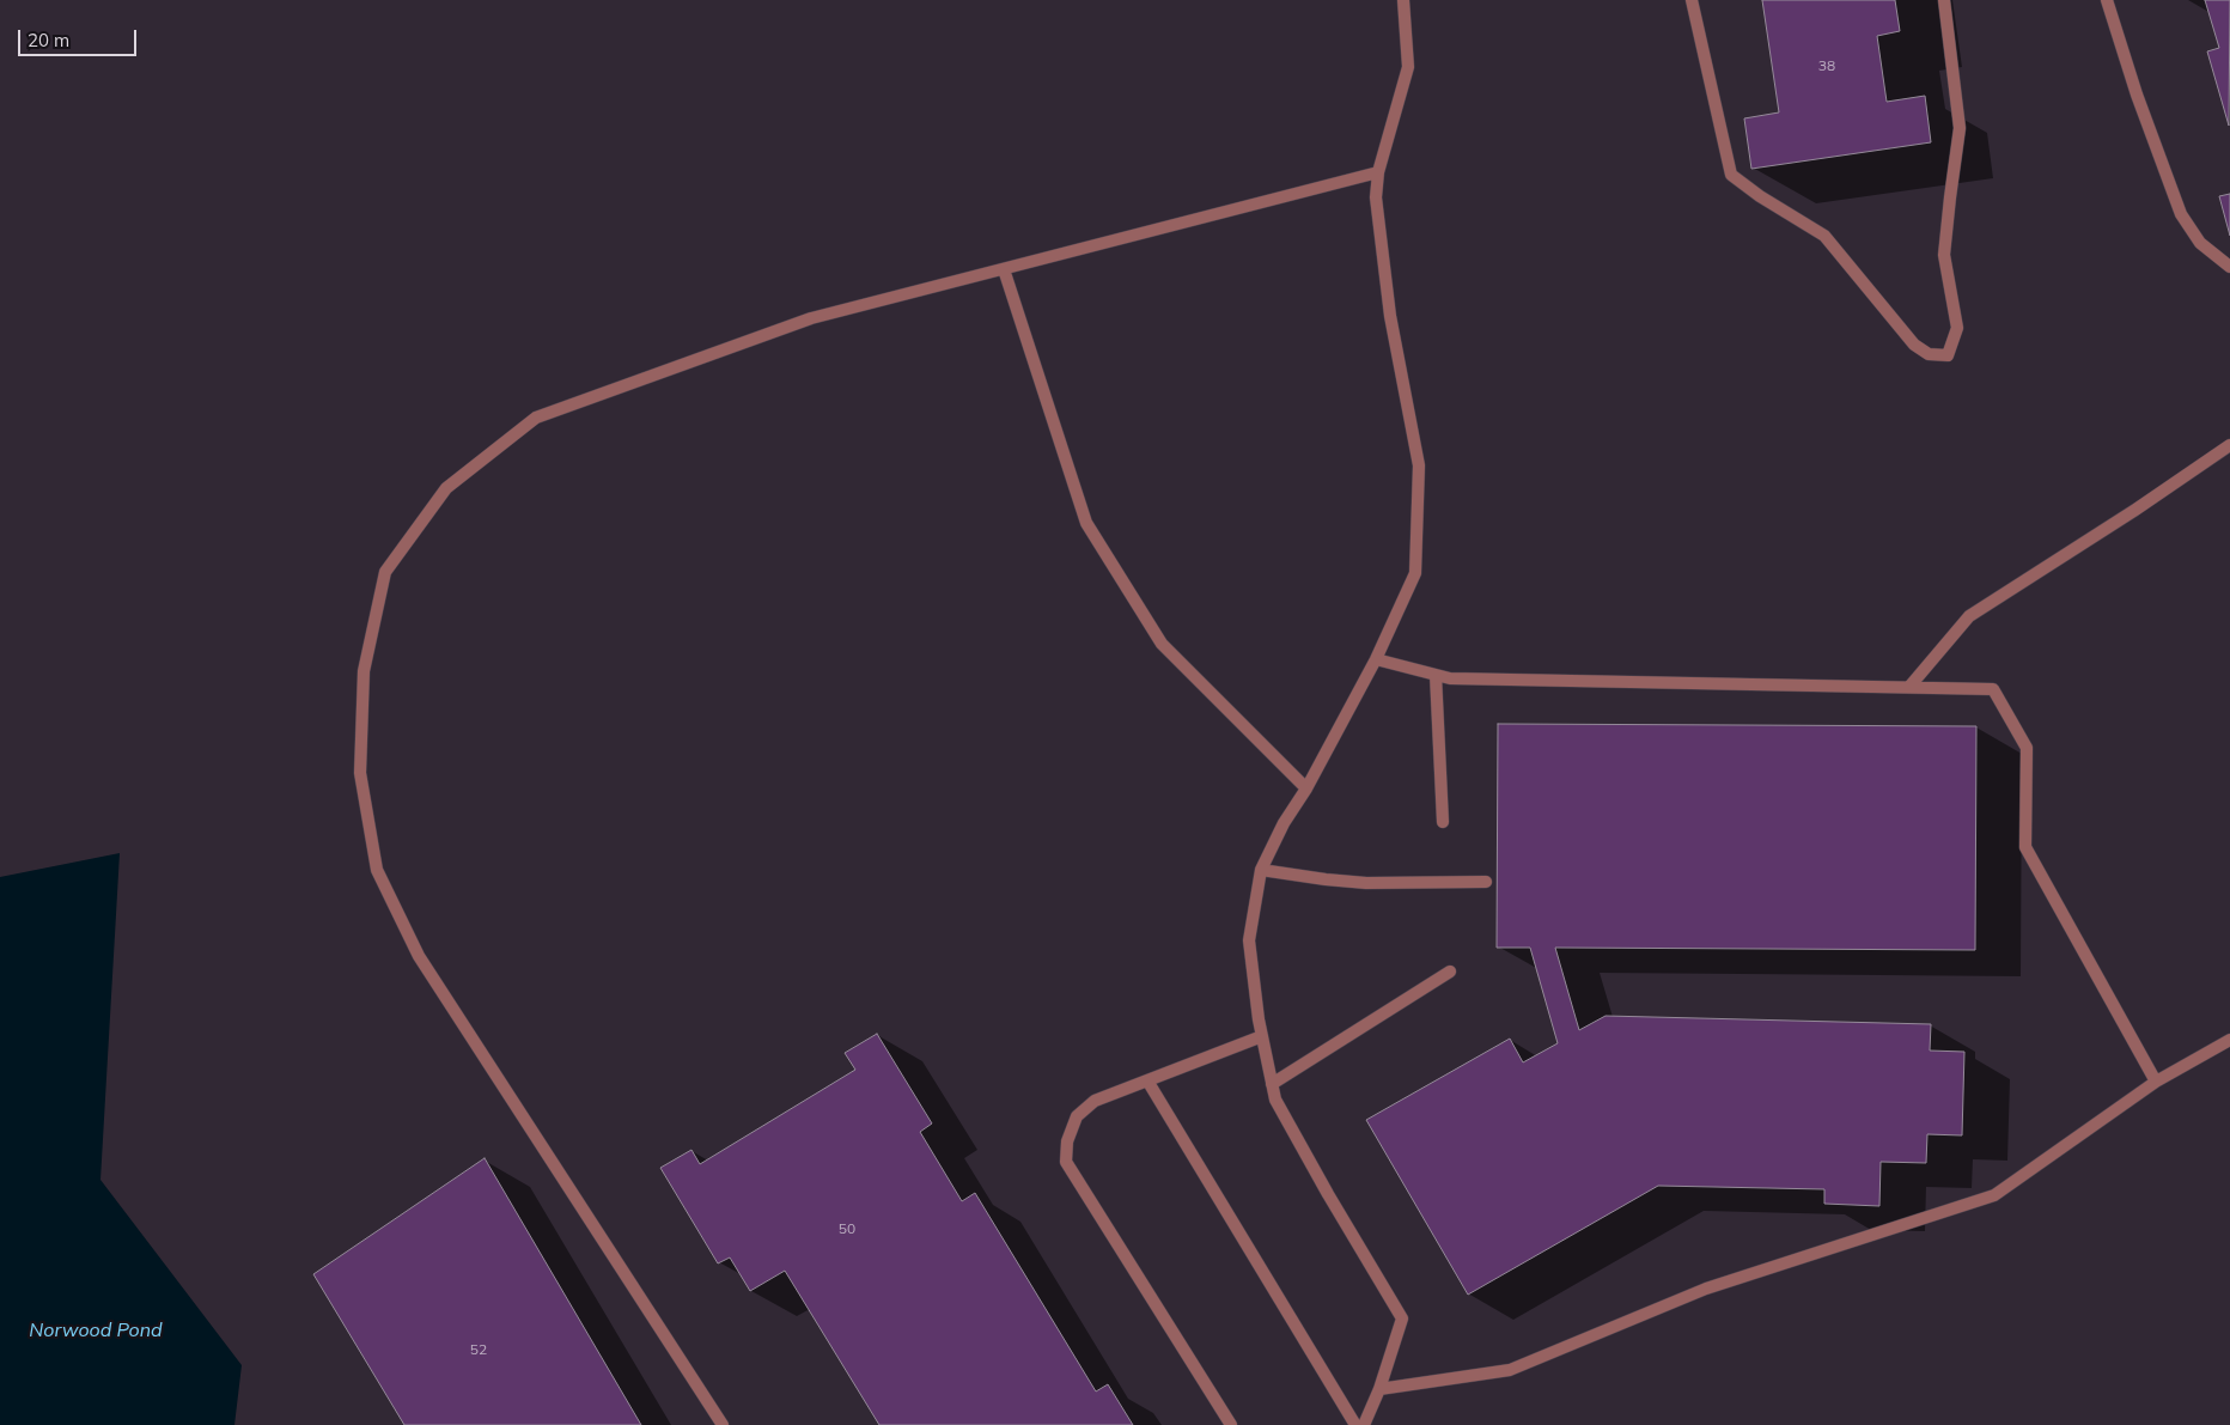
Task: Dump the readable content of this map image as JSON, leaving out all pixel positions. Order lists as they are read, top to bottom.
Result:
{
  "water": ["Norwood Pond"],
  "house_numbers": ["38", "50", "52"],
  "scale_bar": "20 m"
}
